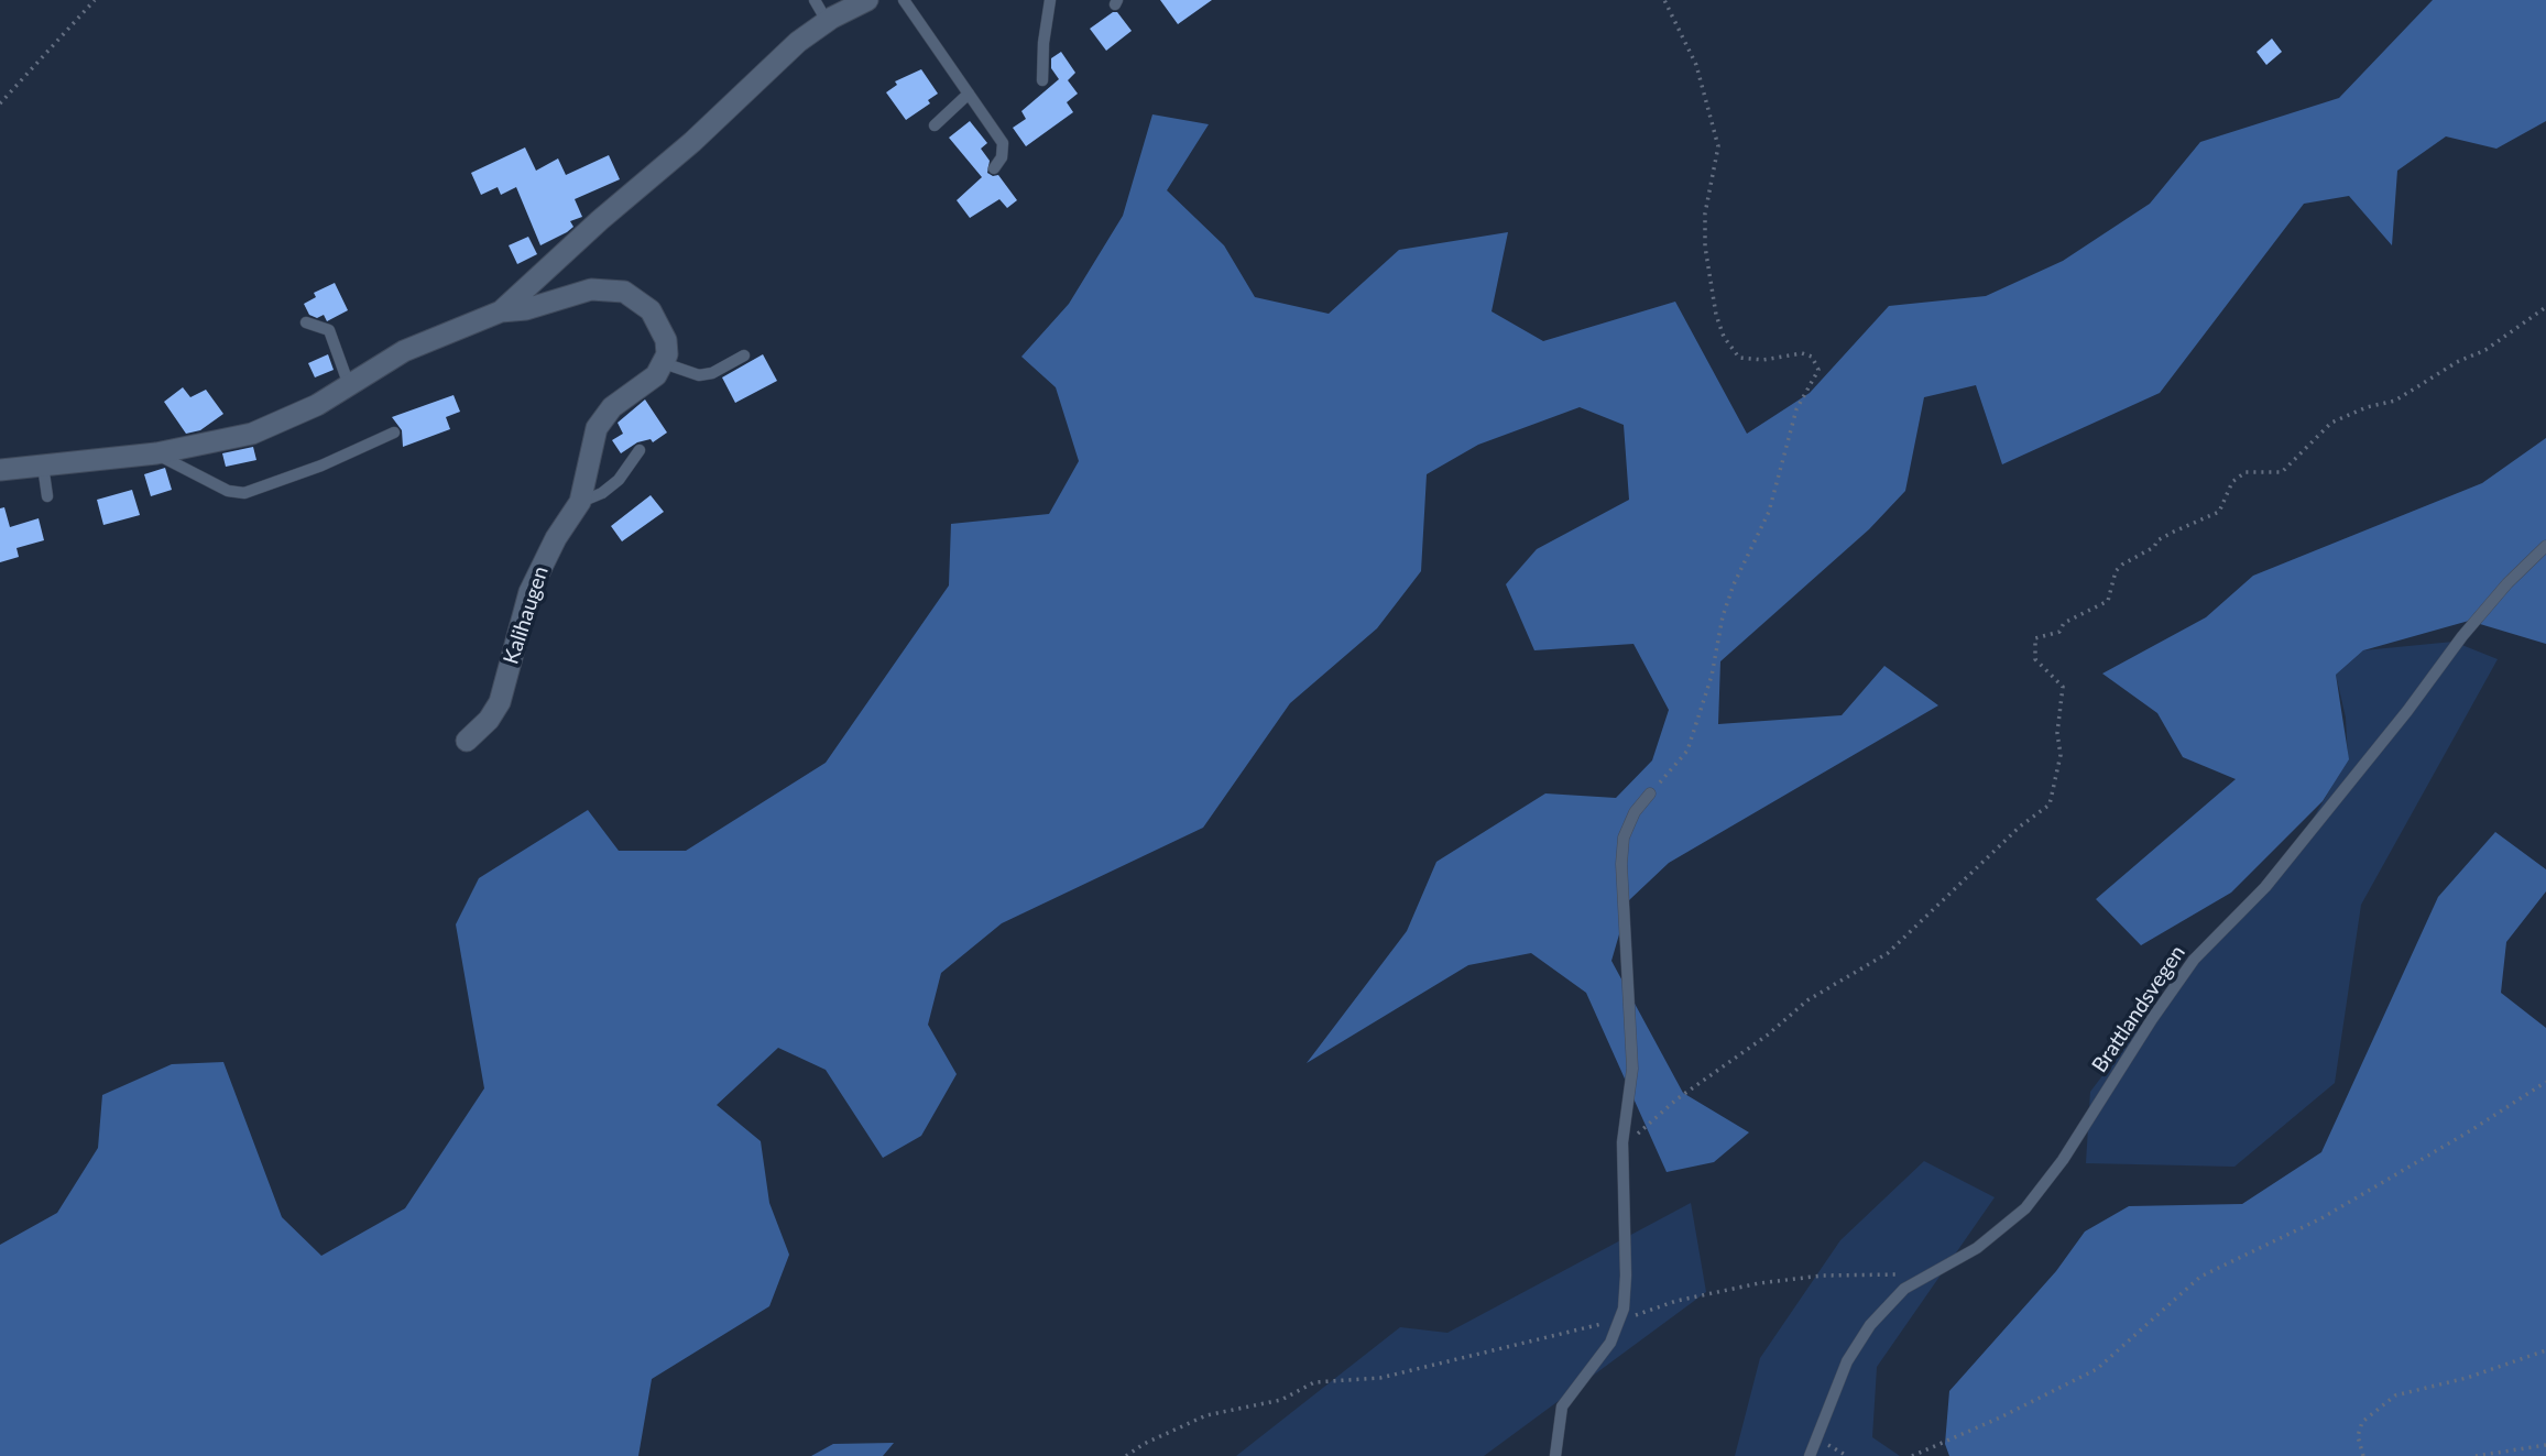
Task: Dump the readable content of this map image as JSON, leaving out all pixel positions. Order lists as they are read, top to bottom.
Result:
{
  "streets": {
    "street": ["Kalihaugen"],
    "lane": ["Brattlandsvegen"]
  }
}
